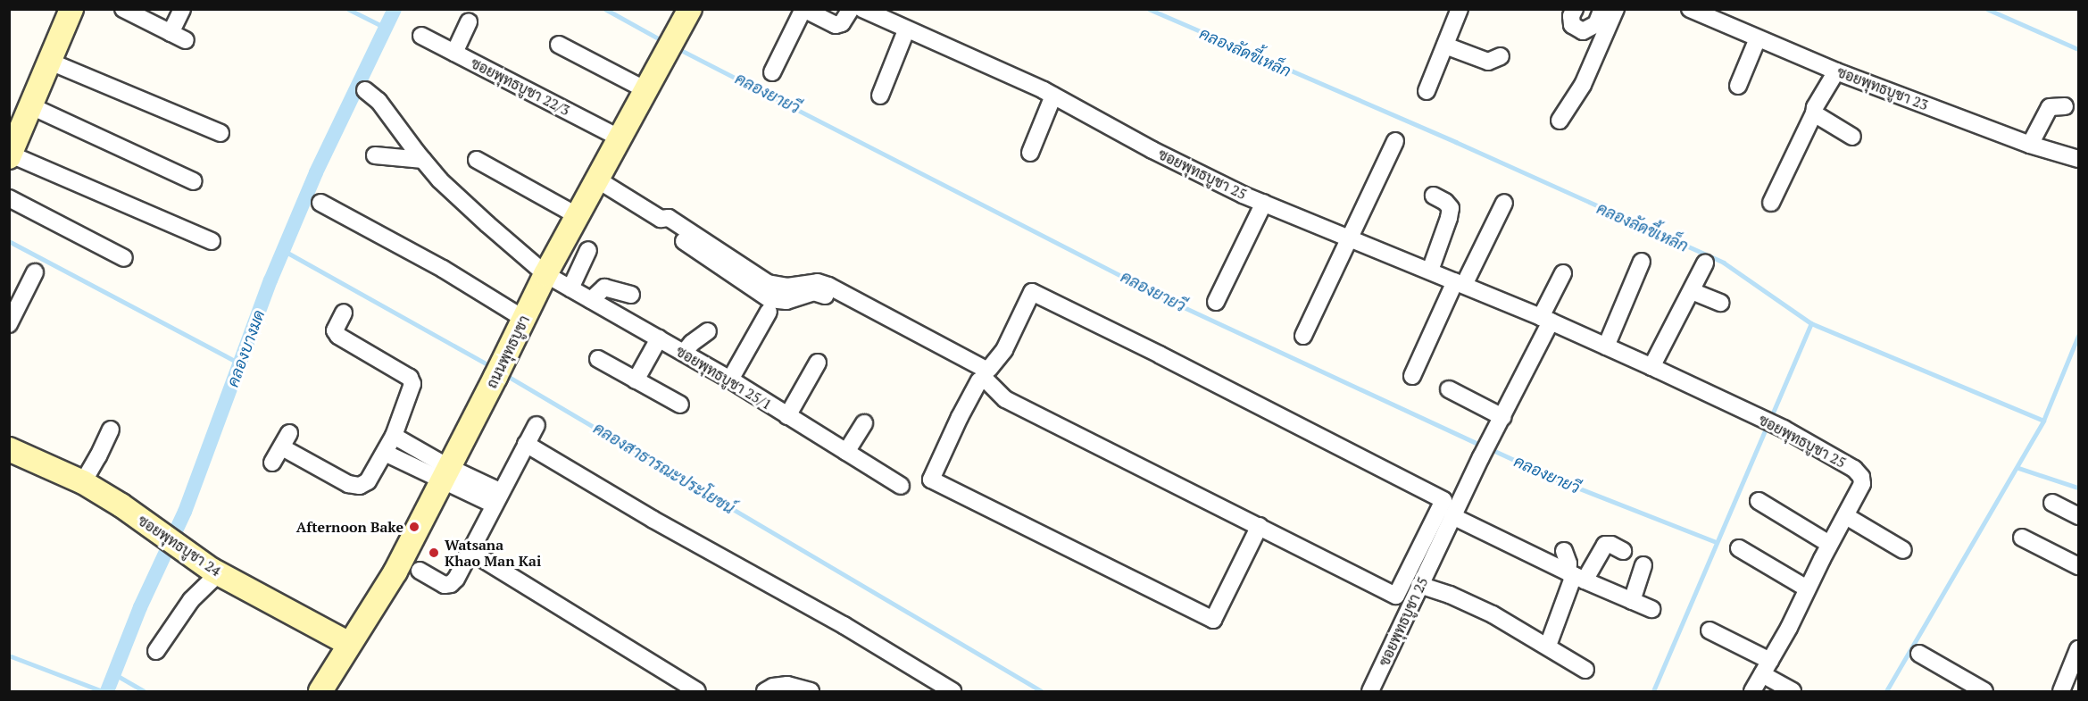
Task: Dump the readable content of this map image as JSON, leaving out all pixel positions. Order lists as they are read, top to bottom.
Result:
{
  "streets": {
    "main road": ["ถนนพุทธบูชา", "ซอยพุทธบูชา 24"],
    "street": [
      "ซอยพุทธบูชา 22/3",
      "ซอยพุทธบูชา 23",
      "ซอยพุทธบูชา 25",
      "ซอยพุทธบูชา 25/1"
    ]
  },
  "crossings": [
    ["ซอยพุทธบูชา 22/3", "ถนนพุทธบูชา"],
    ["ถนนพุทธบูชา", "ซอยพุทธบูชา 25/1"],
    ["ถนนพุทธบูชา", "ซอยพุทธบูชา 24"]
  ],
  "water": [
    "คลองลัดขี้เหล็ก",
    "คลองยายวี",
    "คลองบางมด",
    "คลองสาธารณะประโยชน์"
  ],
  "places": ["Afternoon Bake", "Watsana Khao Man Kai"]
}
